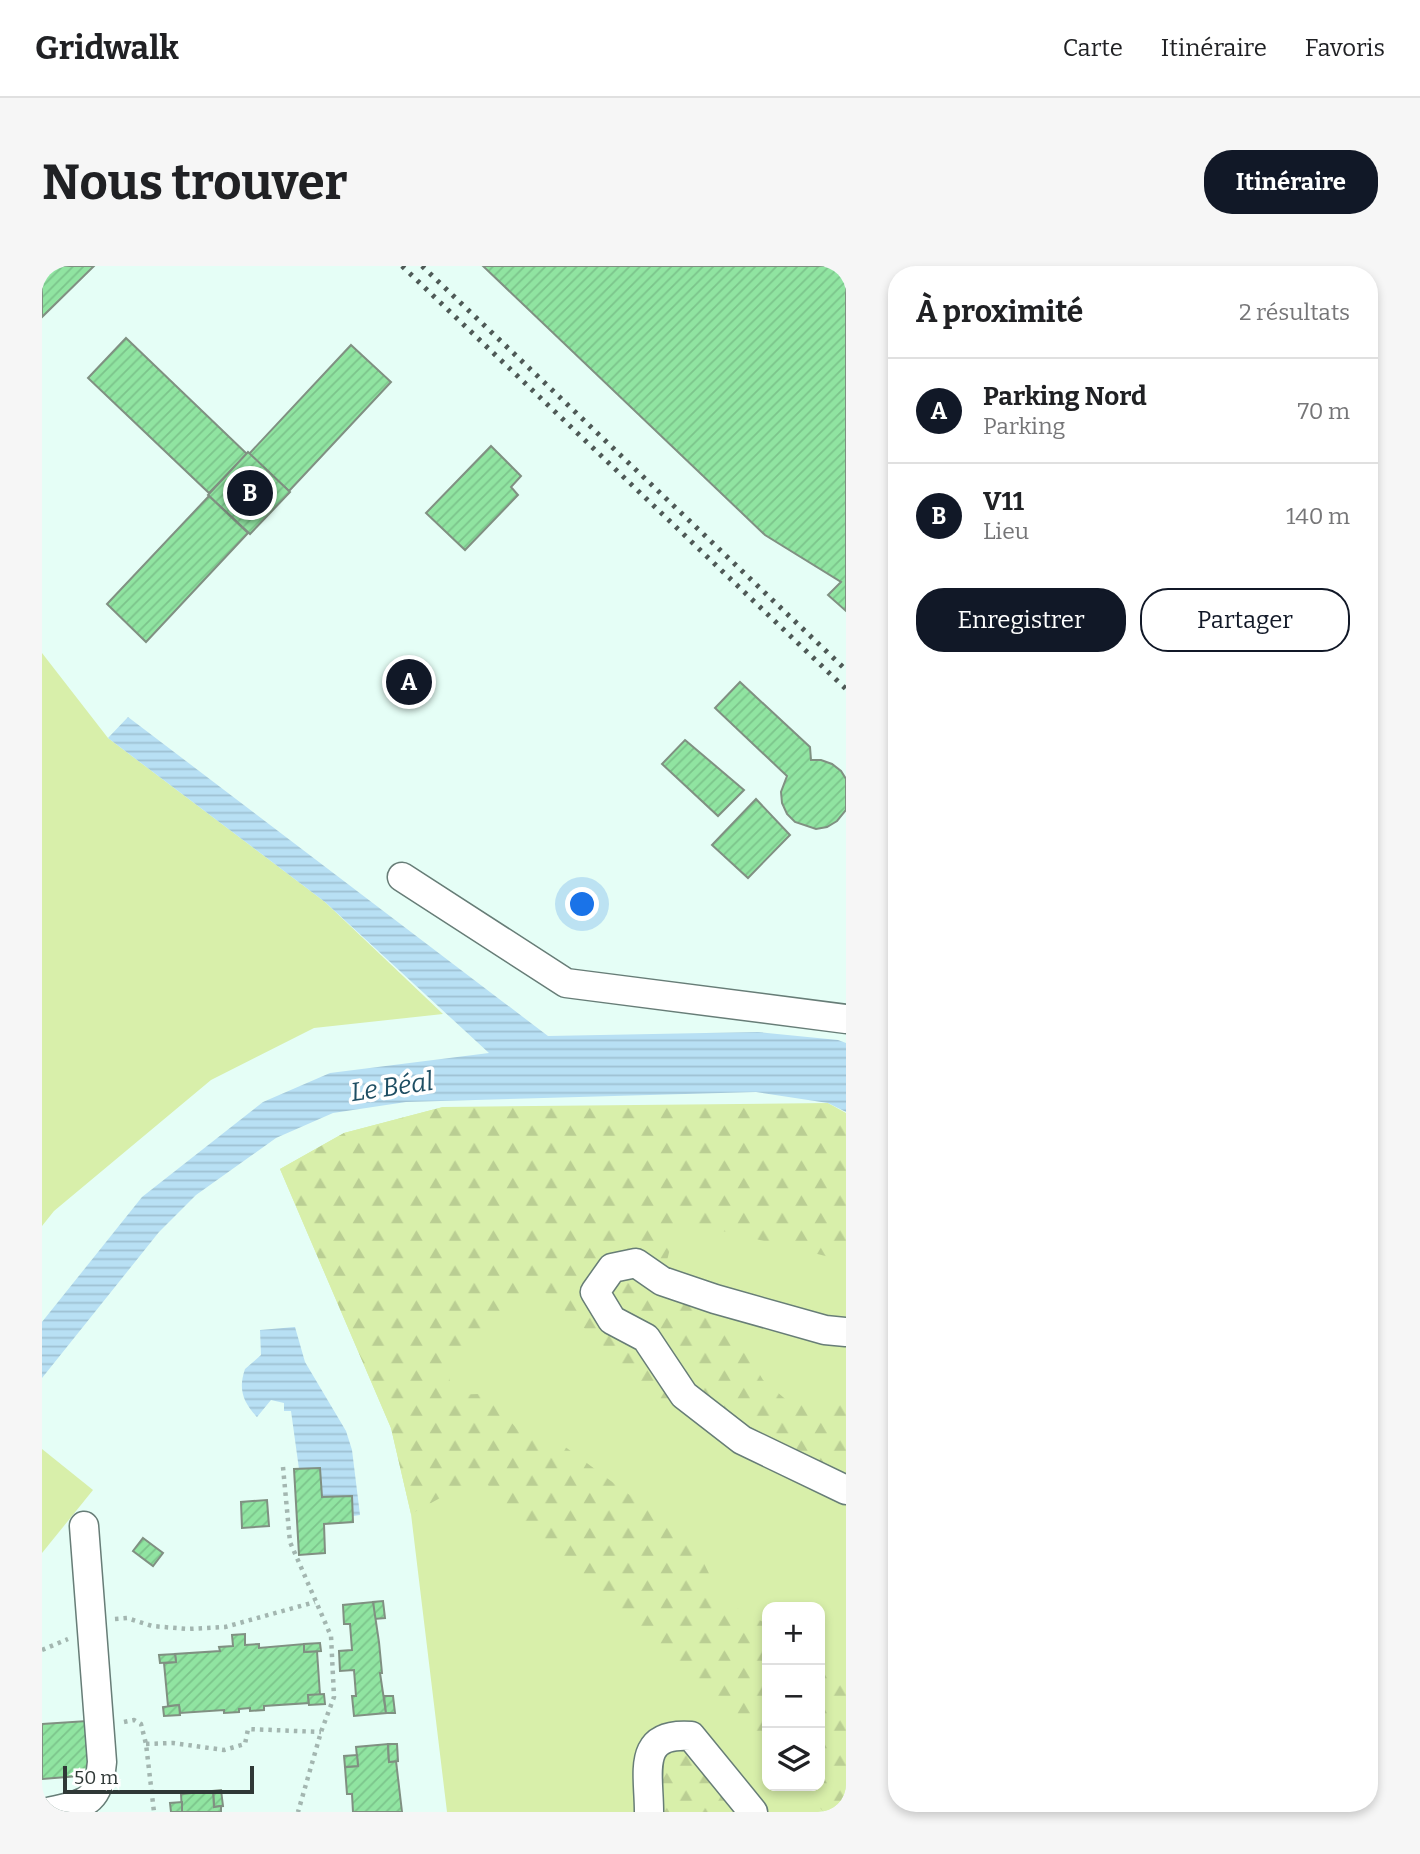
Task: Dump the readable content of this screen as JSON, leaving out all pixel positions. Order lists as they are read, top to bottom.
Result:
{
  "water": ["Le Béal"],
  "scale_bar": "50 m",
  "page": {
    "header": "Gridwalk",
    "nav": ["Carte", "Itinéraire", "Favoris"],
    "buttons": [
      "Itinéraire",
      ["Enregistrer", "Partager"]
    ],
    "title": "Nous trouver",
    "heading": ["À proximité", "2 résultats"],
    "list": [
      {
        "mark": "A",
        "name": "Parking Nord",
        "note": "Parking",
        "value": "70 m"
      },
      {
        "mark": "B",
        "name": "V11",
        "note": "Lieu",
        "value": "140 m"
      }
    ],
    "pins": ["B", "A"],
    "map_buttons": ["+", "−"],
    "scale": "50 m"
  }
}
